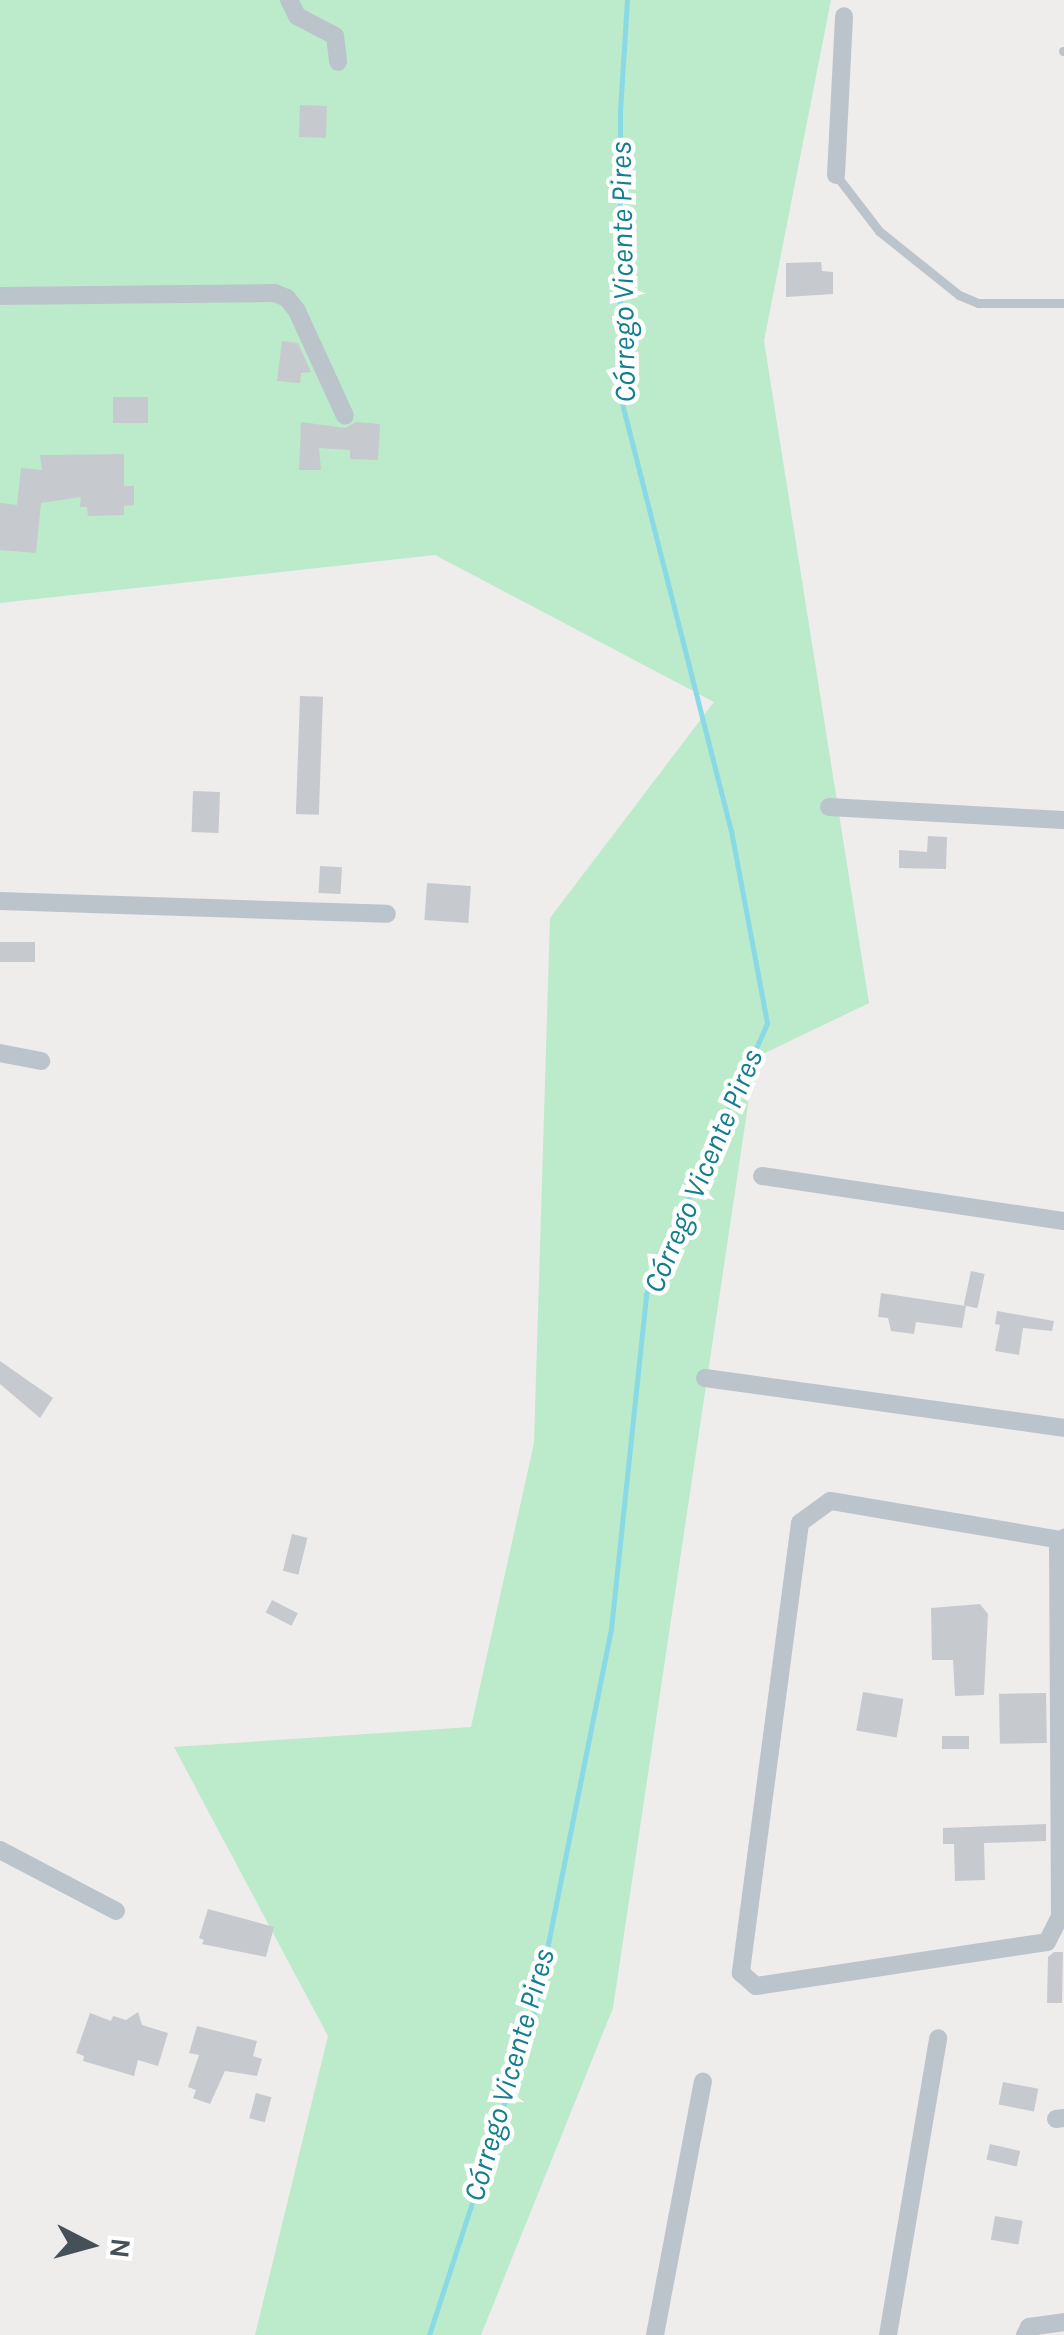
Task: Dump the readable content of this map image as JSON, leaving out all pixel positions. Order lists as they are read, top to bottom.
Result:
{
  "water": ["Córrego Vicente Pires"],
  "north": "right"
}
